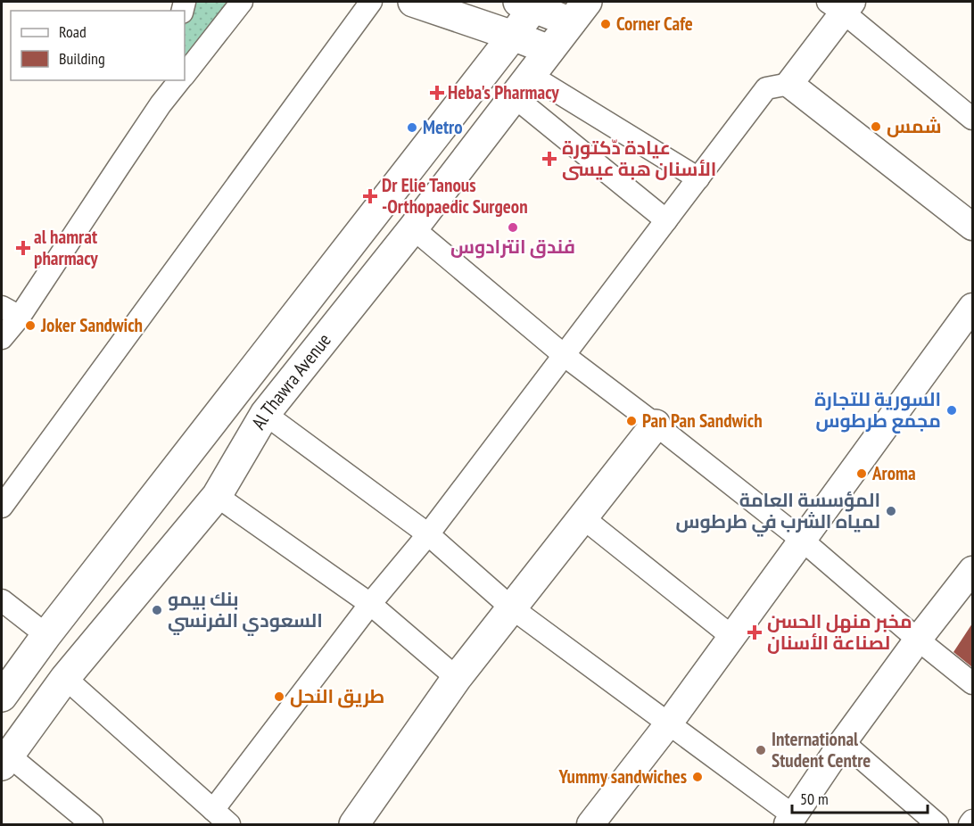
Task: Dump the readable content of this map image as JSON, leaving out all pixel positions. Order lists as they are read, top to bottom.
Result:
{
  "streets": {
    "main road": ["Al Thawra Avenue"]
  },
  "places": {
    "other": [
      "Corner Cafe",
      "شمس",
      "Metro",
      "فندق انترادوس",
      "Joker Sandwich",
      "السورية للتجارة مجمع طرطوس",
      "Pan Pan Sandwich",
      "Aroma",
      "المؤسسة العامة لمياه الشرب في طرطوس",
      "بنك بيمو السعودي الفرنسي",
      "طريق النحل",
      "International Student Centre",
      "Yummy sandwiches"
    ],
    "health": [
      "Heba's Pharmacy",
      "عيادة دّكتورة الأسنان هبة عيسى",
      "Dr Elie Tanous -Orthopaedic Surgeon",
      "al hamrat pharmacy",
      "مخبر منهل الحسن لصناعة الأسنان"
    ]
  },
  "legend": ["Road", "Building"],
  "scale_bar": "50 m"
}
